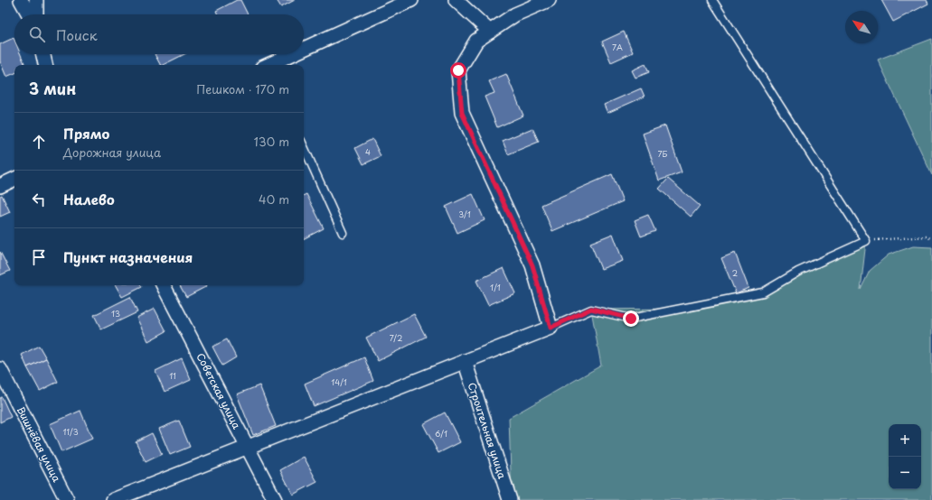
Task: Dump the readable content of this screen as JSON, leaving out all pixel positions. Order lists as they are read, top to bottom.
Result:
{
  "streets": {
    "street": ["Советская улица", "Строительная улица", "Вишнёвая улица"]
  },
  "house_numbers": [
    "7А",
    "4",
    "7Б",
    "3/1",
    "2",
    "1/1",
    "13",
    "7/2",
    "11",
    "14/1",
    "11/3",
    "6/1"
  ],
  "north": "top left",
  "page": {
    "search": "Поиск",
    "heading": ["3 мин", "Пешком · 170 m"],
    "list": [
      ["Прямо", "Дорожная улица", "130 m"],
      ["Налево", "40 m"],
      "Пункт назначения"
    ],
    "map_buttons": ["+", "−"]
  }
}
